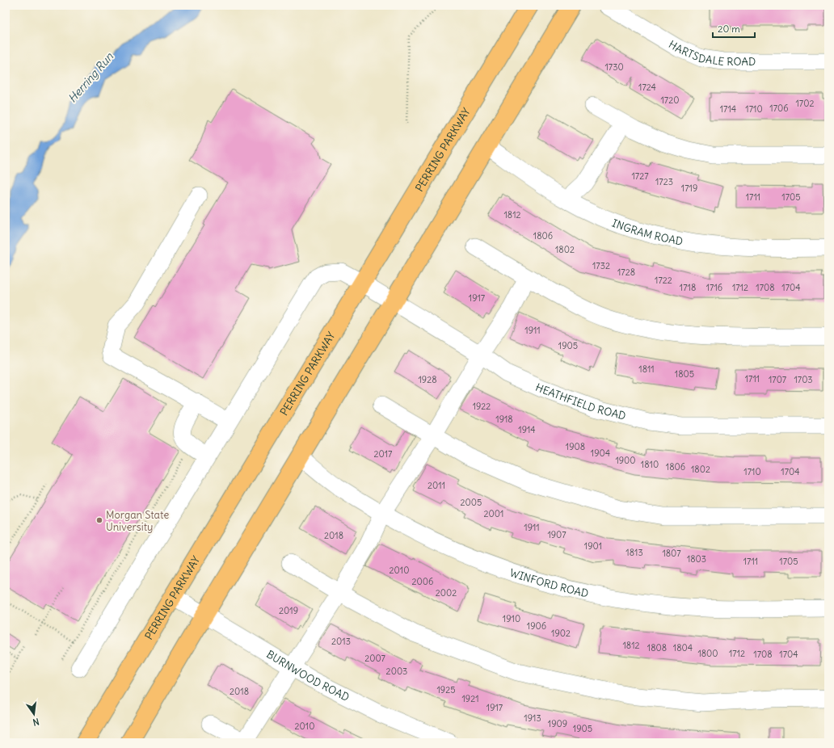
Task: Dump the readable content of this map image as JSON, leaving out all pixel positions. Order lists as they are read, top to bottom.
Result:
{
  "streets": {
    "main road": ["PERRING PARKWAY"],
    "street": [
      "HARTSDALE ROAD",
      "INGRAM ROAD",
      "HEATHFIELD ROAD",
      "WINFORD ROAD",
      "BURNWOOD ROAD"
    ]
  },
  "crossings": [
    ["PERRING PARKWAY", "HEATHFIELD ROAD"],
    ["PERRING PARKWAY", "BURNWOOD ROAD"]
  ],
  "water": ["Herring Run"],
  "places": ["Morgan State University"],
  "house_numbers": [
    "1730",
    "1724",
    "1720",
    "1702",
    "1706",
    "1714",
    "1710",
    "1727",
    "1723",
    "1719",
    "1711",
    "1705",
    "1812",
    "1806",
    "1802",
    "1732",
    "1728",
    "1722",
    "1718",
    "1716",
    "1712",
    "1708",
    "1704",
    "1917",
    "1911",
    "1905",
    "1811",
    "1805",
    "1711",
    "1928",
    "1707",
    "1703",
    "1922",
    "1918",
    "1914",
    "1908",
    "1904",
    "2017",
    "1900",
    "1810",
    "1806",
    "1802",
    "1710",
    "1704",
    "2011",
    "2005",
    "2001",
    "1911",
    "1907",
    "2018",
    "1901",
    "1813",
    "1807",
    "1803",
    "1711",
    "1705",
    "2010",
    "2006",
    "2002",
    "2019",
    "1910",
    "1906",
    "1902",
    "2013",
    "1812",
    "1808",
    "1804",
    "1800",
    "1712",
    "1708",
    "1704",
    "2007",
    "2003",
    "1925",
    "2018",
    "1921",
    "1917",
    "1913",
    "1909",
    "2010",
    "1905"
  ],
  "scale_bar": "20 m",
  "north": "bottom"
}
